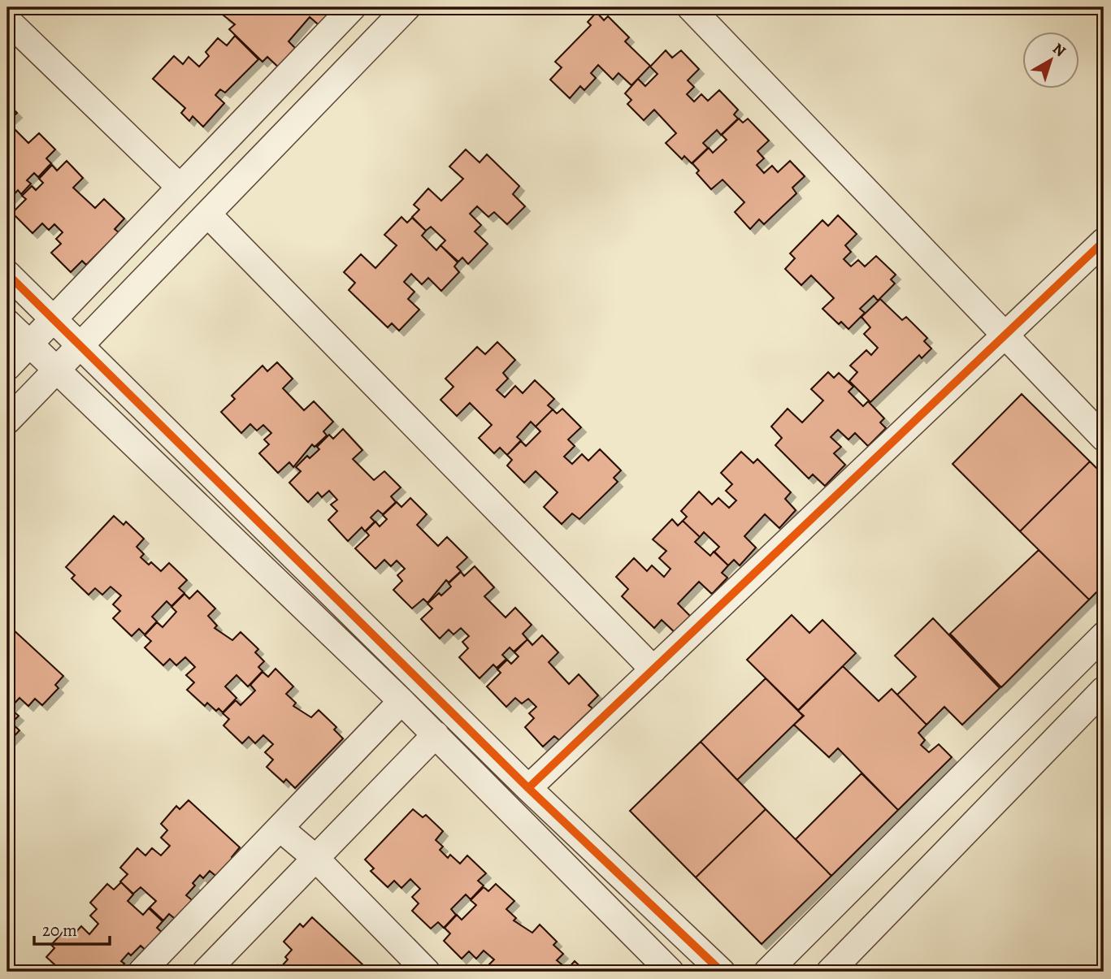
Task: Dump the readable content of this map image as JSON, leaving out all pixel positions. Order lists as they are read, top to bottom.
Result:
{
  "scale_bar": "20 m",
  "north": "top right"
}
